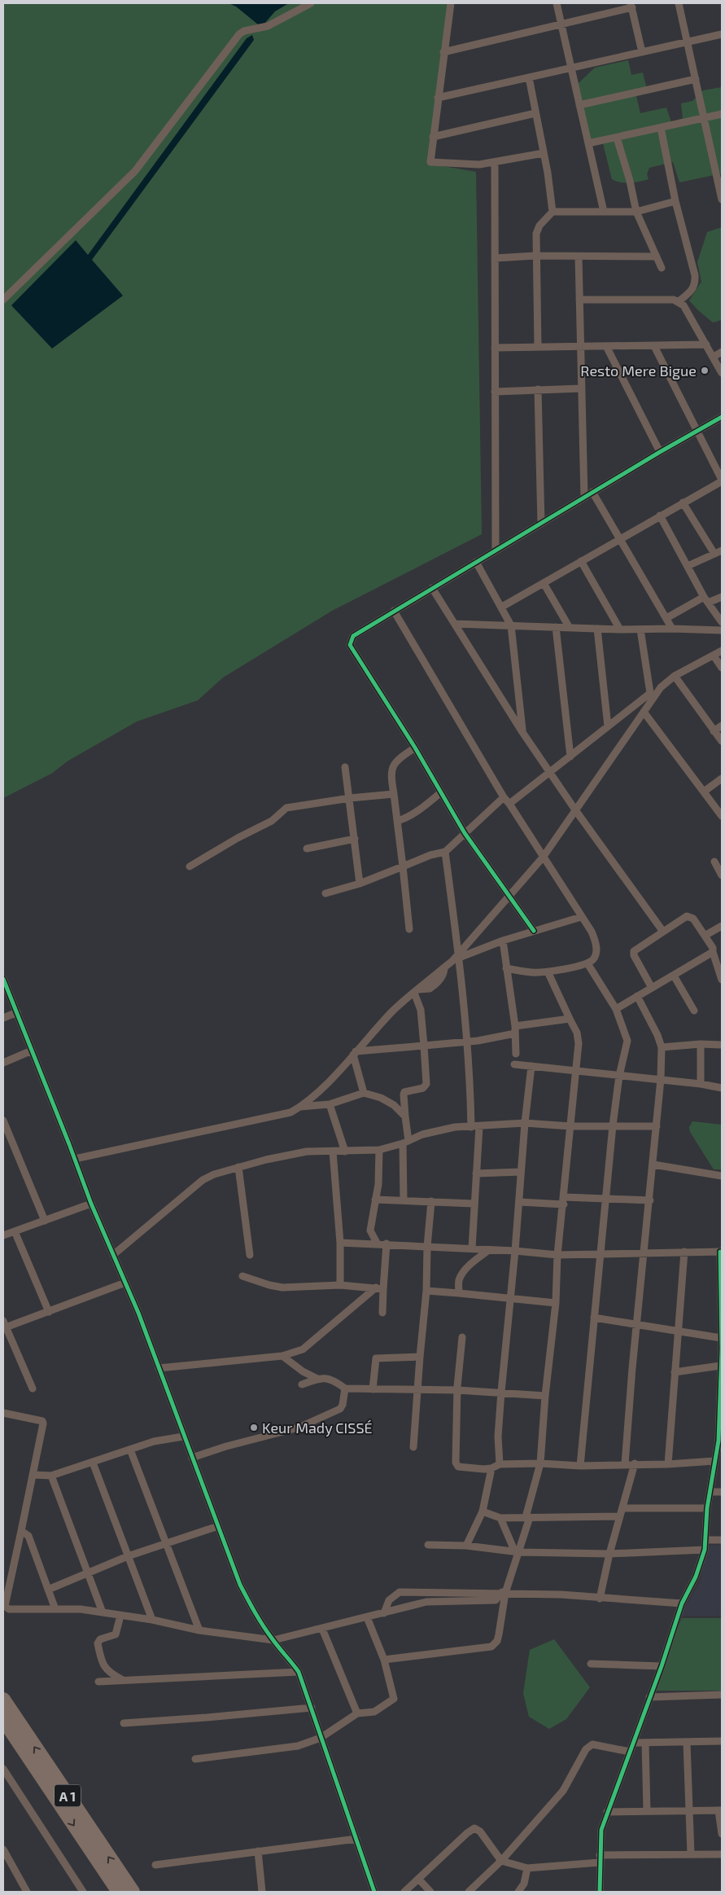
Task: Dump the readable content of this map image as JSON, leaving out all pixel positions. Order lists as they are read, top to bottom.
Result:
{
  "streets": {
    "highway": ["A 1"]
  },
  "places": ["Resto Mere Bigue", "Keur Mady CISSÉ"]
}
